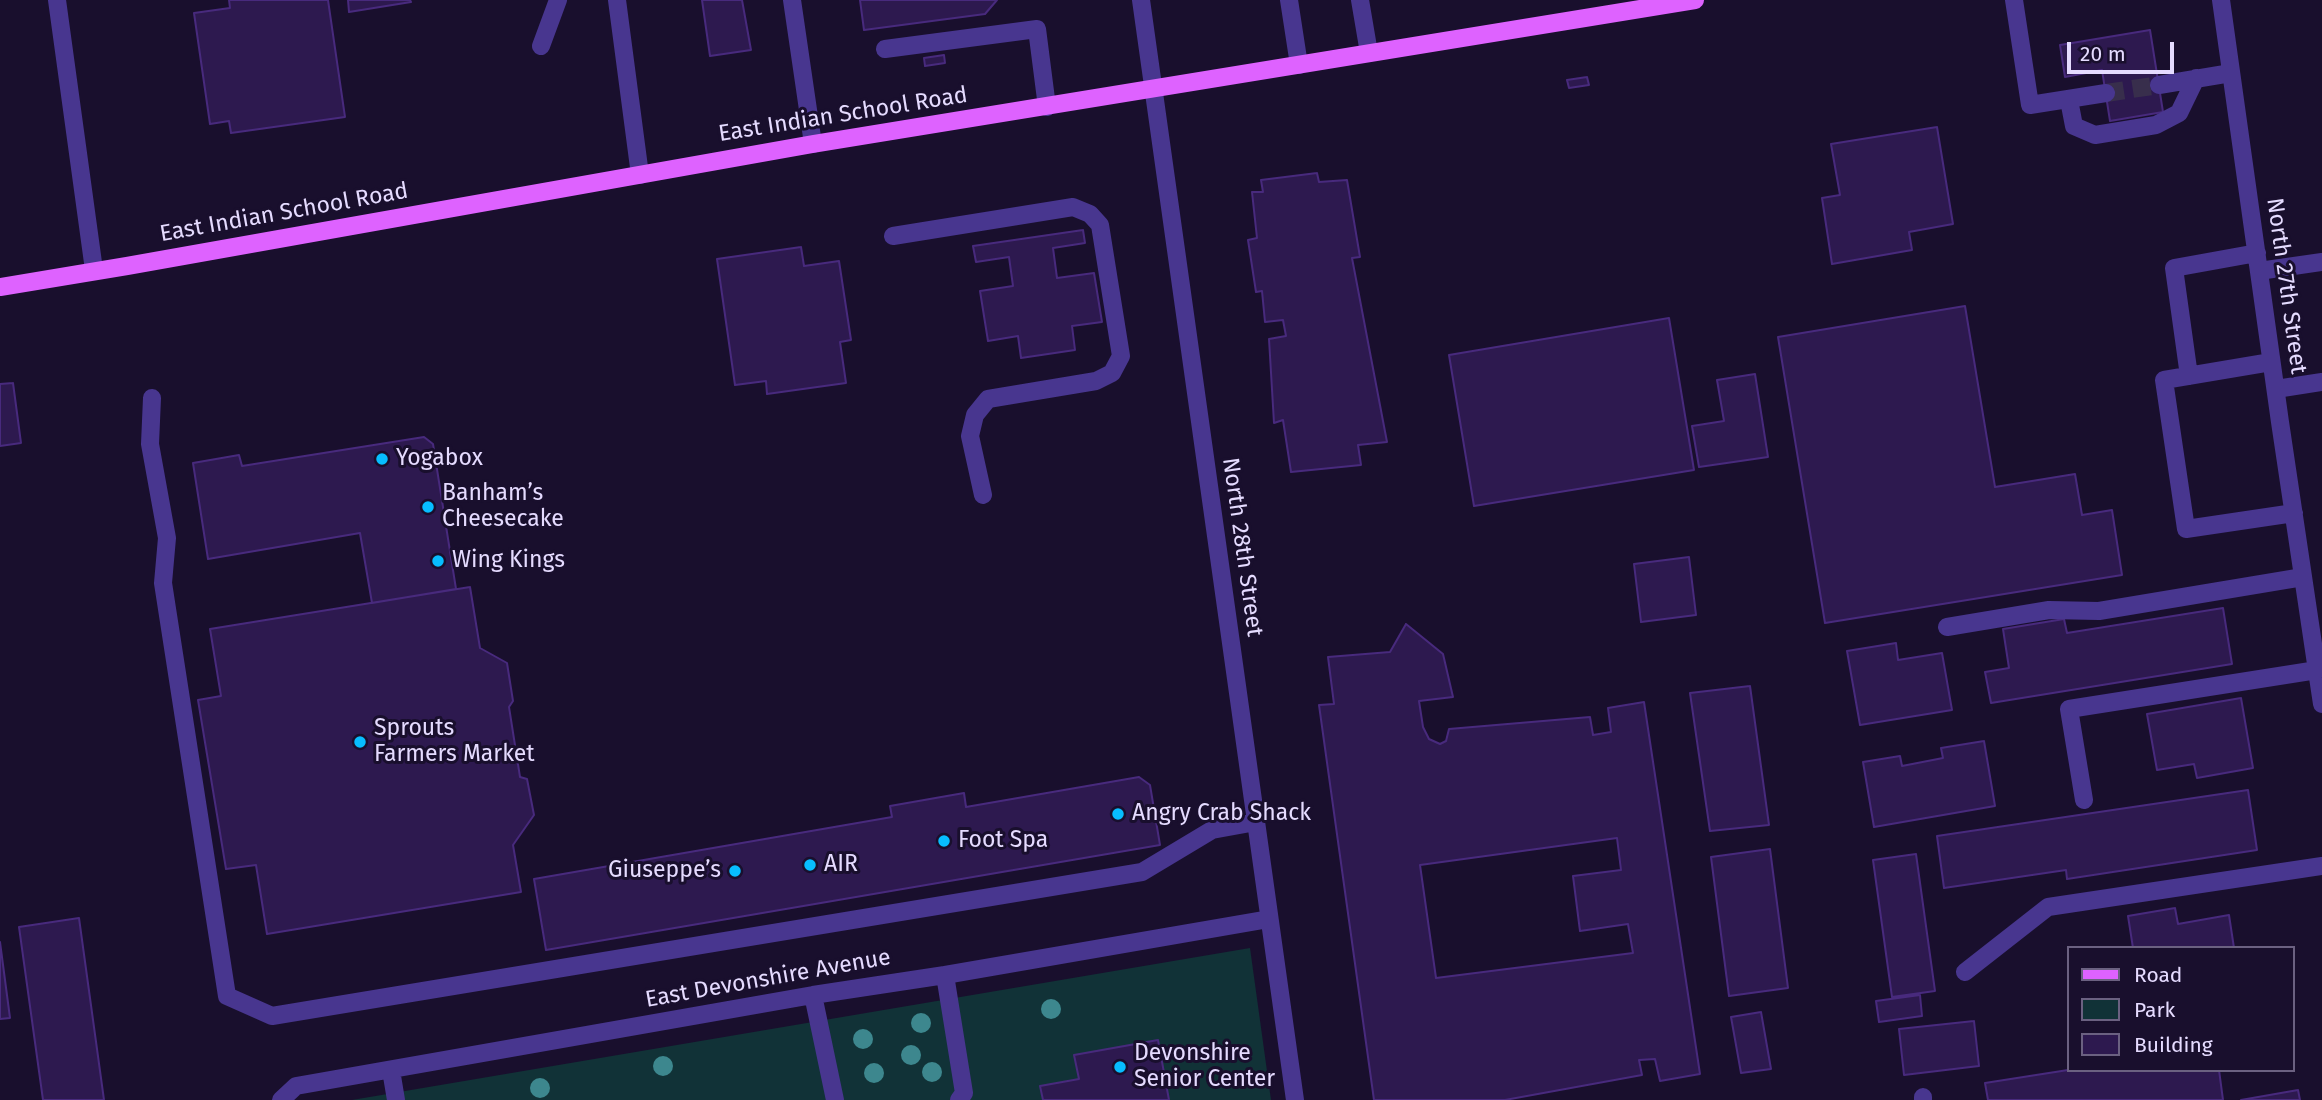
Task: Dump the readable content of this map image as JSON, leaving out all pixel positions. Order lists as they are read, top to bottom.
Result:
{
  "streets": {
    "main road": ["East Indian School Road"],
    "street": ["North 27th Street", "North 28th Street", "East Devonshire Avenue"]
  },
  "crossings": [
    ["East Indian School Road", "North 28th Street"],
    ["North 28th Street", "East Devonshire Avenue"]
  ],
  "places": [
    "Yogabox",
    "Banham’s Cheesecake",
    "Wing Kings",
    "Sprouts Farmers Market",
    "Angry Crab Shack",
    "Foot Spa",
    "AIR",
    "Giuseppe’s",
    "Devonshire Senior Center"
  ],
  "legend": ["Road", "Park", "Building"],
  "scale_bar": "20 m"
}
